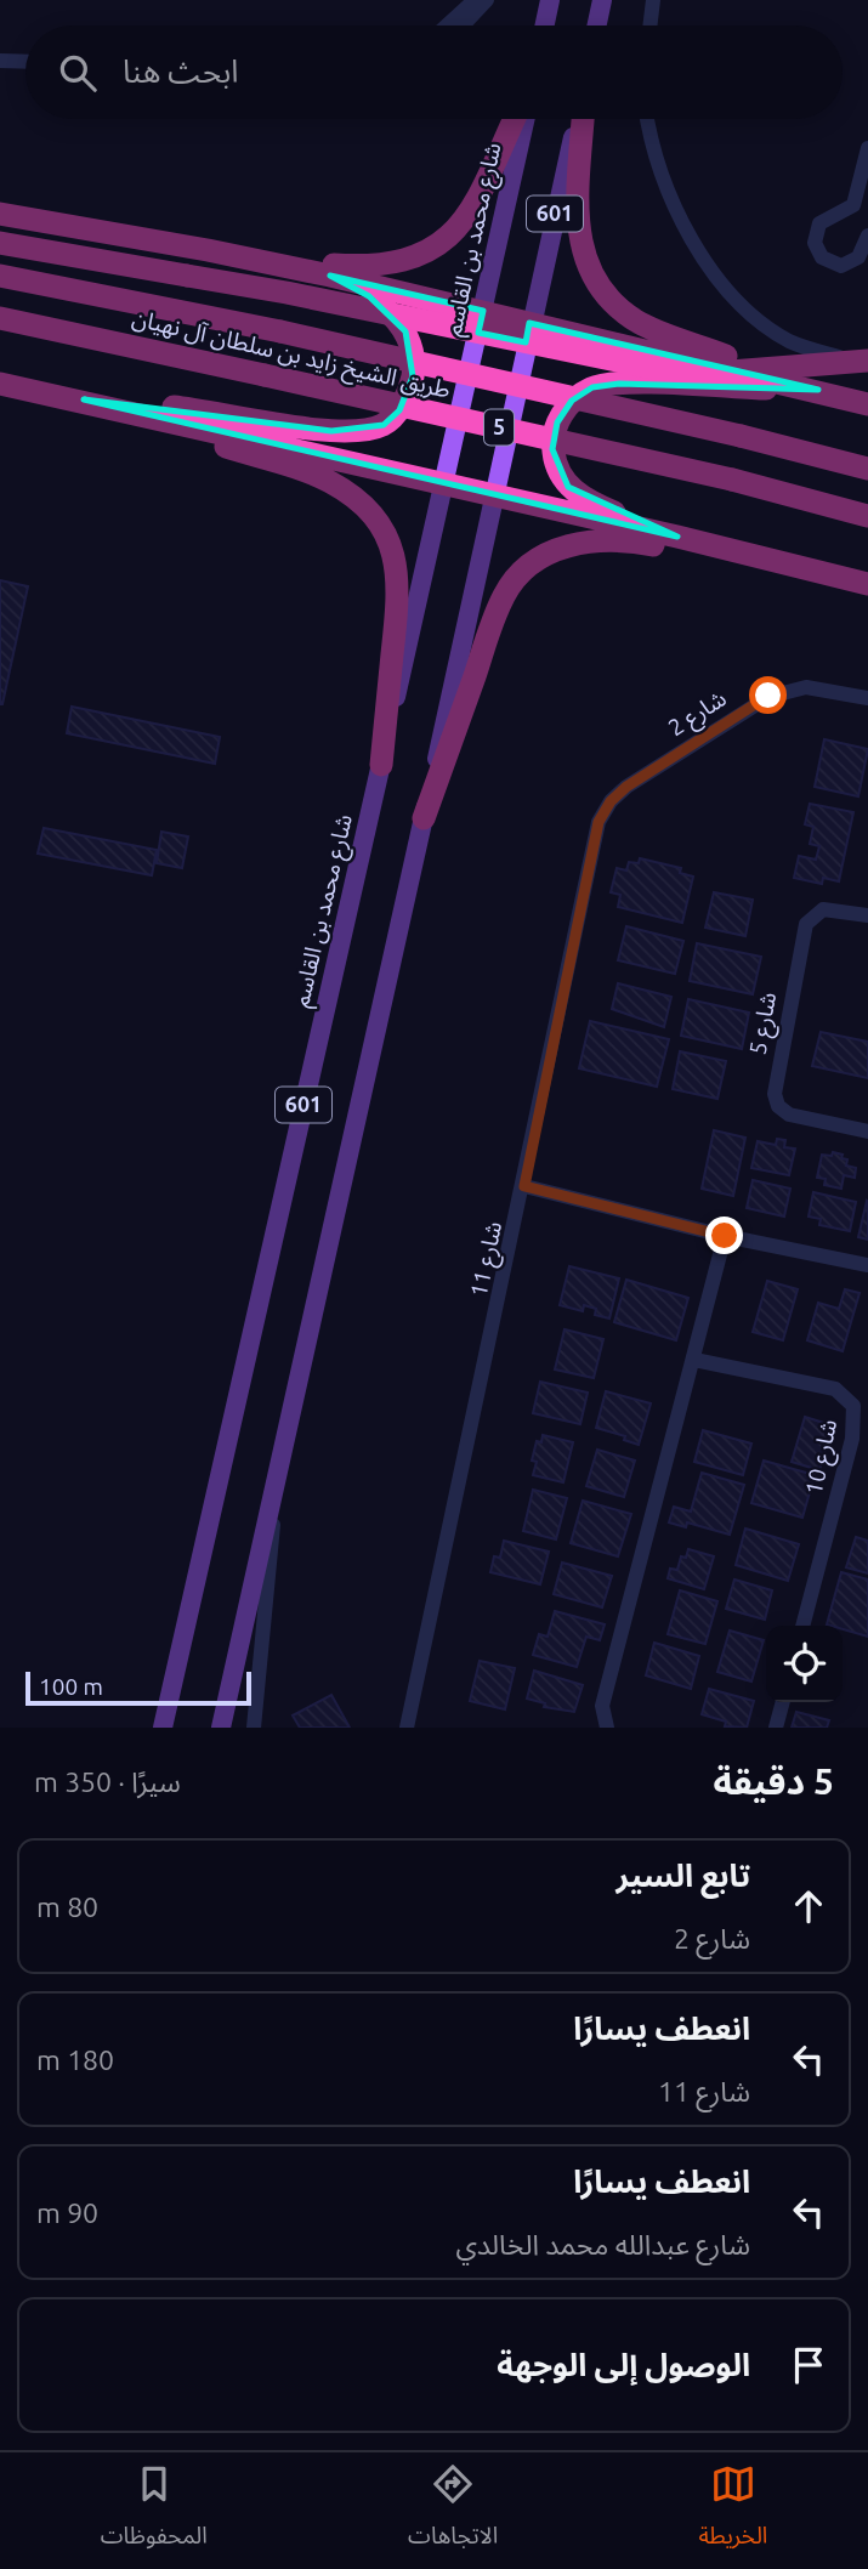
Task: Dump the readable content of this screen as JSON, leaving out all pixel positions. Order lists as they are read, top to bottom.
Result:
{
  "streets": {
    "highway": ["طريق الشيخ زايد بن سلطان آل نهيان", "5"],
    "main road": ["601", "شارع محمد بن القاسم"],
    "street": [
      "شارع 2",
      "شارع 5",
      "شارع 11",
      "شارع 10"
    ]
  },
  "crossings": [
    ["شارع 2", "شارع 11"]
  ],
  "scale_bar": "100 m",
  "page": {
    "search": "ابحث هنا",
    "scale": "100 m",
    "heading": ["5 دقيقة", "سيرًا · 350 m"],
    "list": [
      ["تابع السير", "شارع 2", "80 m"],
      ["انعطف يسارًا", "شارع 11", "180 m"],
      ["انعطف يسارًا", "شارع عبدالله محمد الخالدي", "90 m"],
      "الوصول إلى الوجهة"
    ],
    "nav": ["الخريطة", "الاتجاهات", "المحفوظات"]
  }
}
